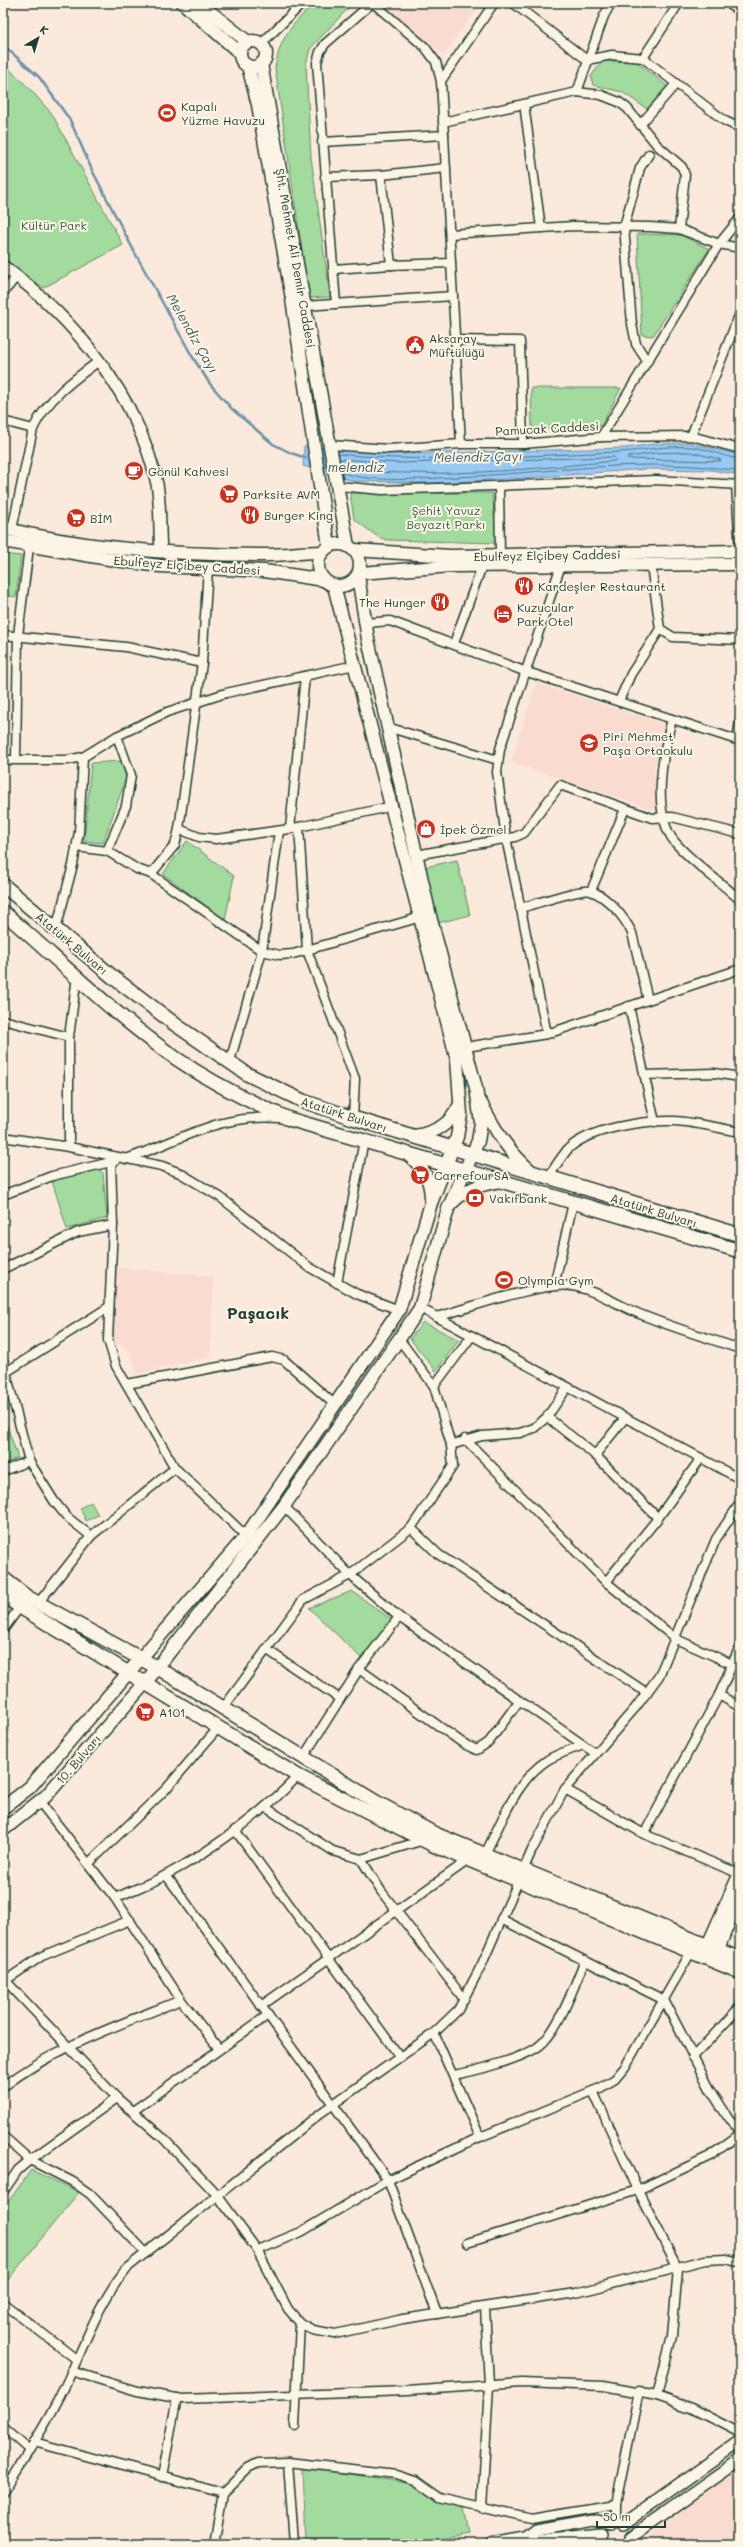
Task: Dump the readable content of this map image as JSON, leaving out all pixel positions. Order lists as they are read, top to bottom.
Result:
{
  "streets": {
    "main road": [
      "Şht. Mehmet Ali Demir Caddesi",
      "Ebulfeyz Elçibey Caddesi",
      "Atatürk Bulvarı",
      "10. Bulvarı"
    ],
    "street": ["Pamucak Caddesi"]
  },
  "crossings": [
    ["Şht. Mehmet Ali Demir Caddesi", "Pamucak Caddesi"],
    ["Şht. Mehmet Ali Demir Caddesi", "Ebulfeyz Elçibey Caddesi"],
    ["Atatürk Bulvarı", "10. Bulvarı"]
  ],
  "districts": ["Paşacık"],
  "water": ["Melendiz Çayı", "melendiz"],
  "parks": ["Kültür Park", "Şehit Yavuz Beyazıt Parkı"],
  "places": {
    "sports": ["Kapalı Yüzme Havuzu", "Olympia Gym"],
    "public building": ["Aksaray Müftülüğü"],
    "cafe": ["Gönül Kahvesi"],
    "supermarket": [
      "Parksite AVM",
      "BİM",
      "CarrefourSA",
      "A101"
    ],
    "restaurant": ["Burger King", "Kardeşler Restaurant", "The Hunger"],
    "hotel": ["Kuzucular Park Otel"],
    "school or university": ["Piri Mehmet Paşa Ortaokulu"],
    "shop": ["İpek Özmel"],
    "bank": ["Vakıfbank"]
  },
  "scale_bar": "50 m",
  "north": "top right"
}
